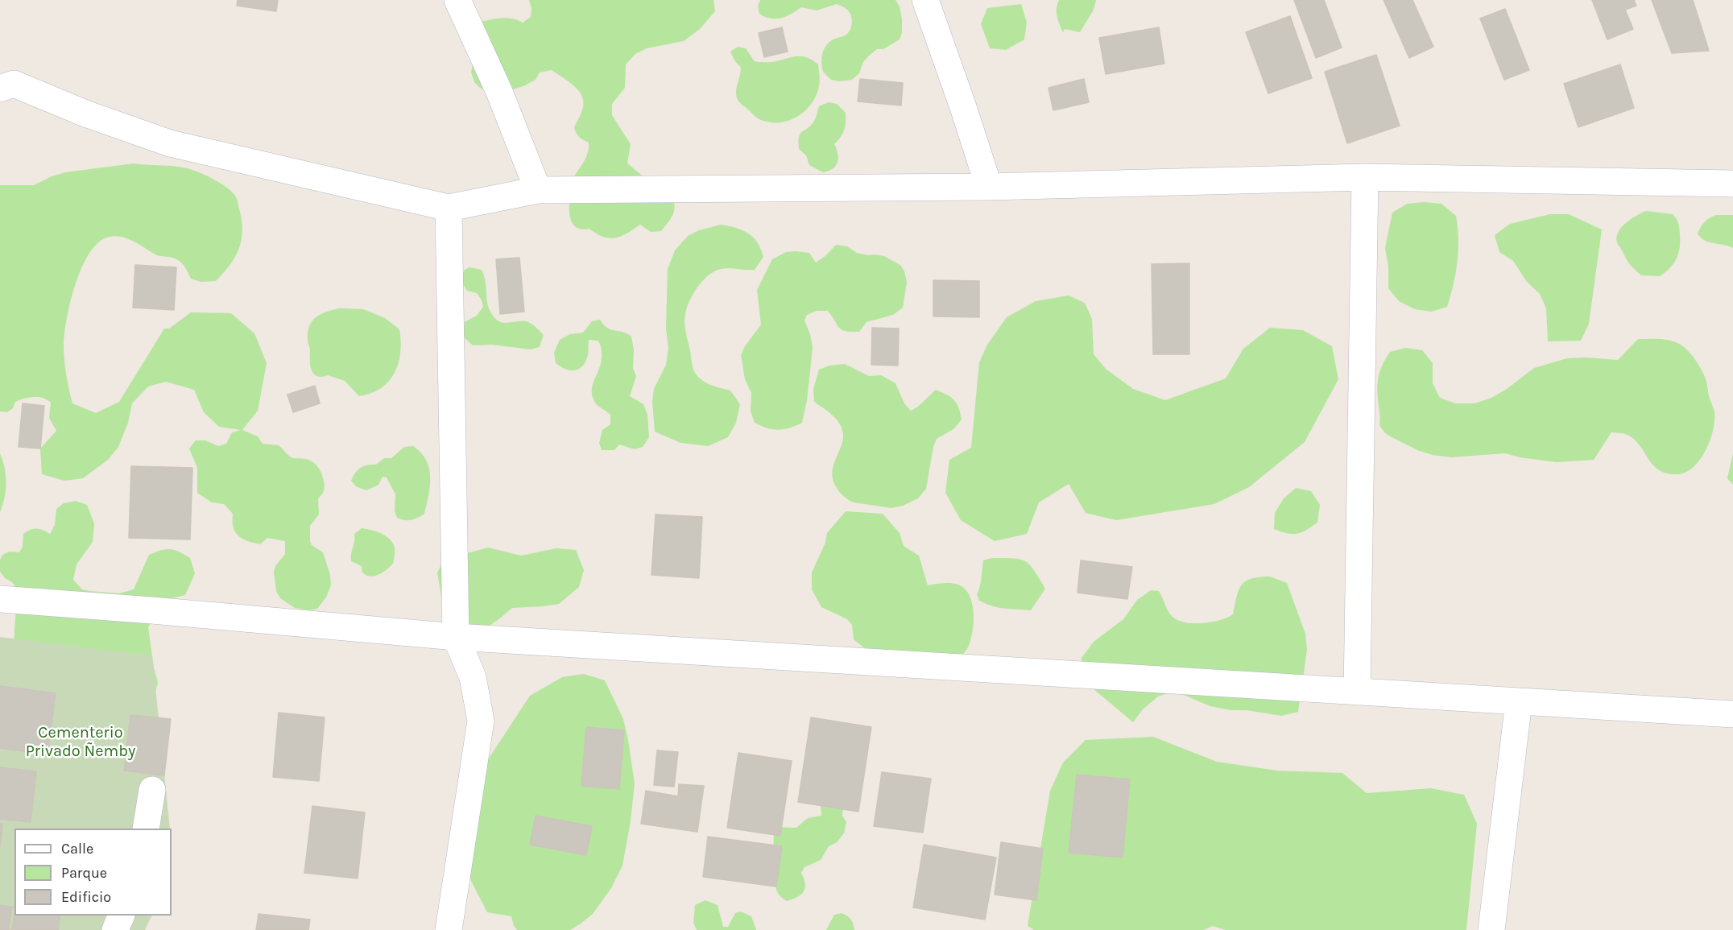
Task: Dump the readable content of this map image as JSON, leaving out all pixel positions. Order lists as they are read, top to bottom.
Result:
{
  "parks": ["Cementerio Privado Ñemby"],
  "legend": ["Calle", "Parque", "Edificio"]
}
